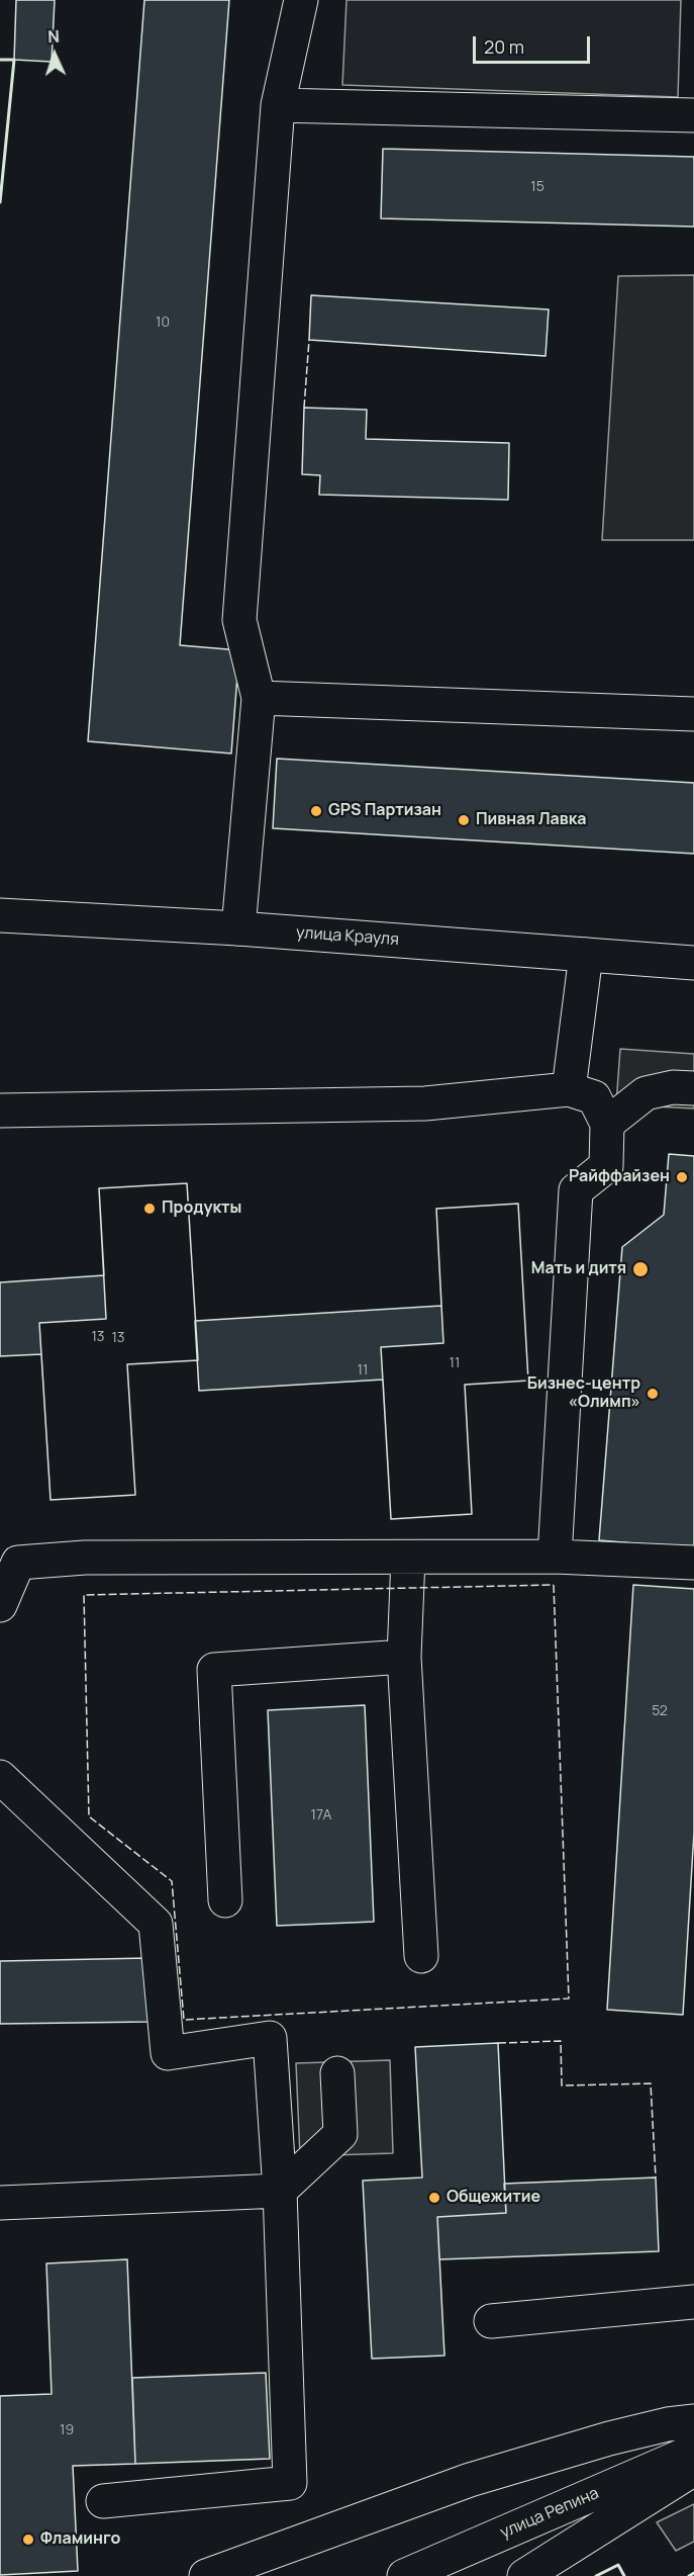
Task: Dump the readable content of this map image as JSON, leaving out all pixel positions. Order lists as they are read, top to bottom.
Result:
{
  "streets": {
    "main road": ["улица Крауля", "улица Репина"]
  },
  "places": [
    "GPS Партизан",
    "Пивная Лавка",
    "Райффайзен",
    "Продукты",
    "Мать и дитя",
    "Бизнес-центр «Олимп»",
    "Общежитие",
    "Фламинго"
  ],
  "house_numbers": [
    "15",
    "10",
    "13",
    "13",
    "11",
    "11",
    "52",
    "17А",
    "19"
  ],
  "scale_bar": "20 m",
  "north": "top"
}
